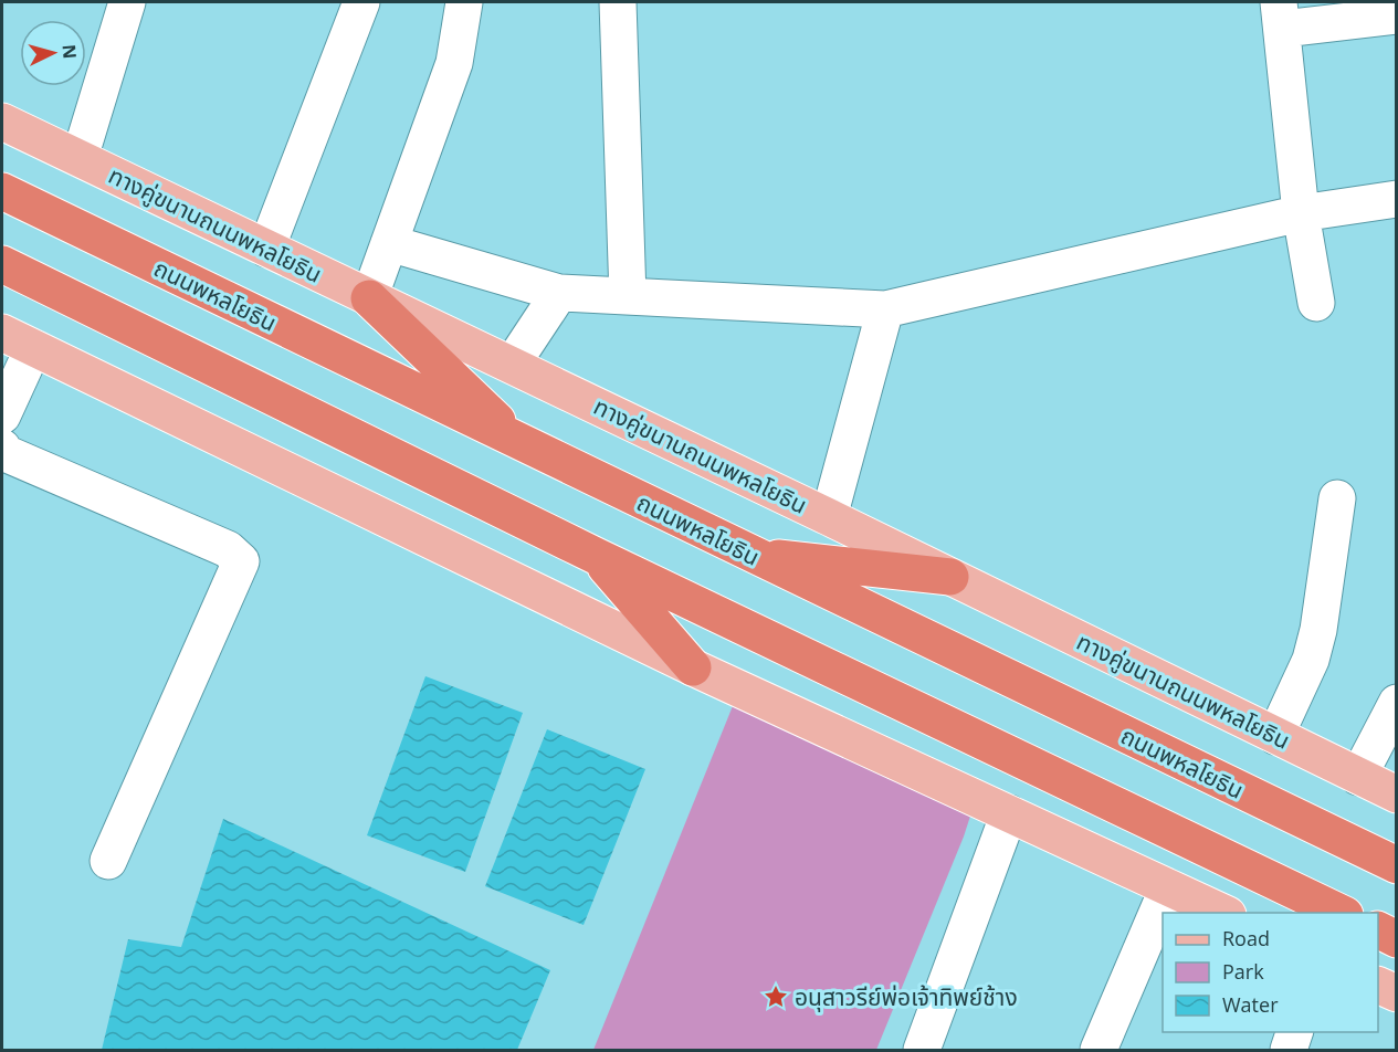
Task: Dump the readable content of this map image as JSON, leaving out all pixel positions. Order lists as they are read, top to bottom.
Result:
{
  "streets": {
    "highway": ["ถนนพหลโยธิน"],
    "main road": ["ทางคู่ขนานถนนพหลโยธิน"]
  },
  "places": {
    "place": ["อนุสาวรีย์พ่อเจ้าทิพย์ช้าง"]
  },
  "legend": ["Road", "Park", "Water"],
  "north": "right"
}
